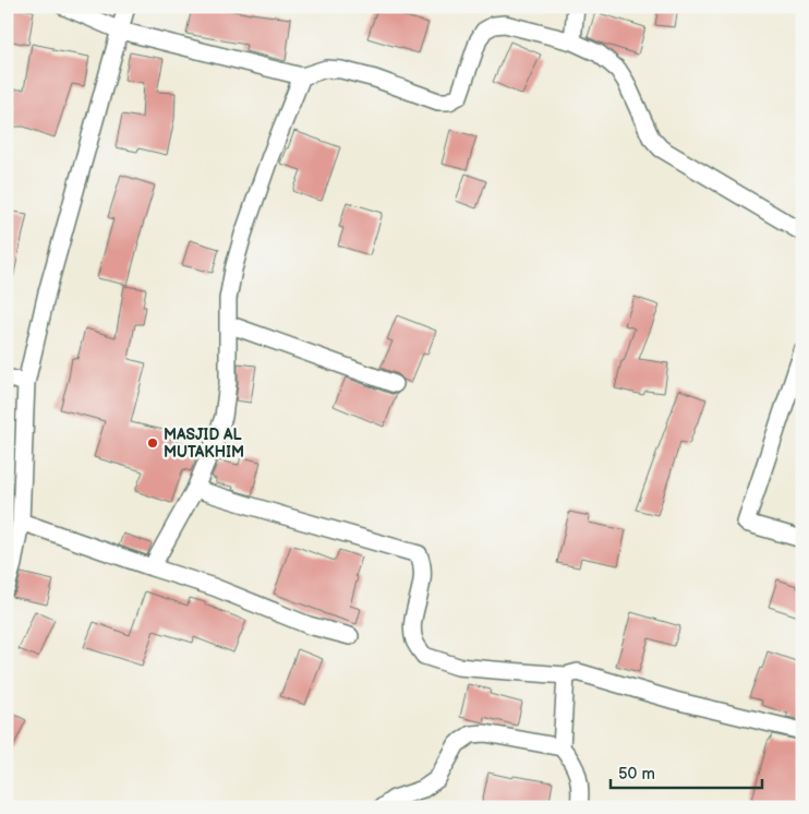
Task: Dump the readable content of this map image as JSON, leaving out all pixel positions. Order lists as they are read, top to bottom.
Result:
{
  "places": ["MASJID AL MUTAKHIM"],
  "scale_bar": "50 m"
}
